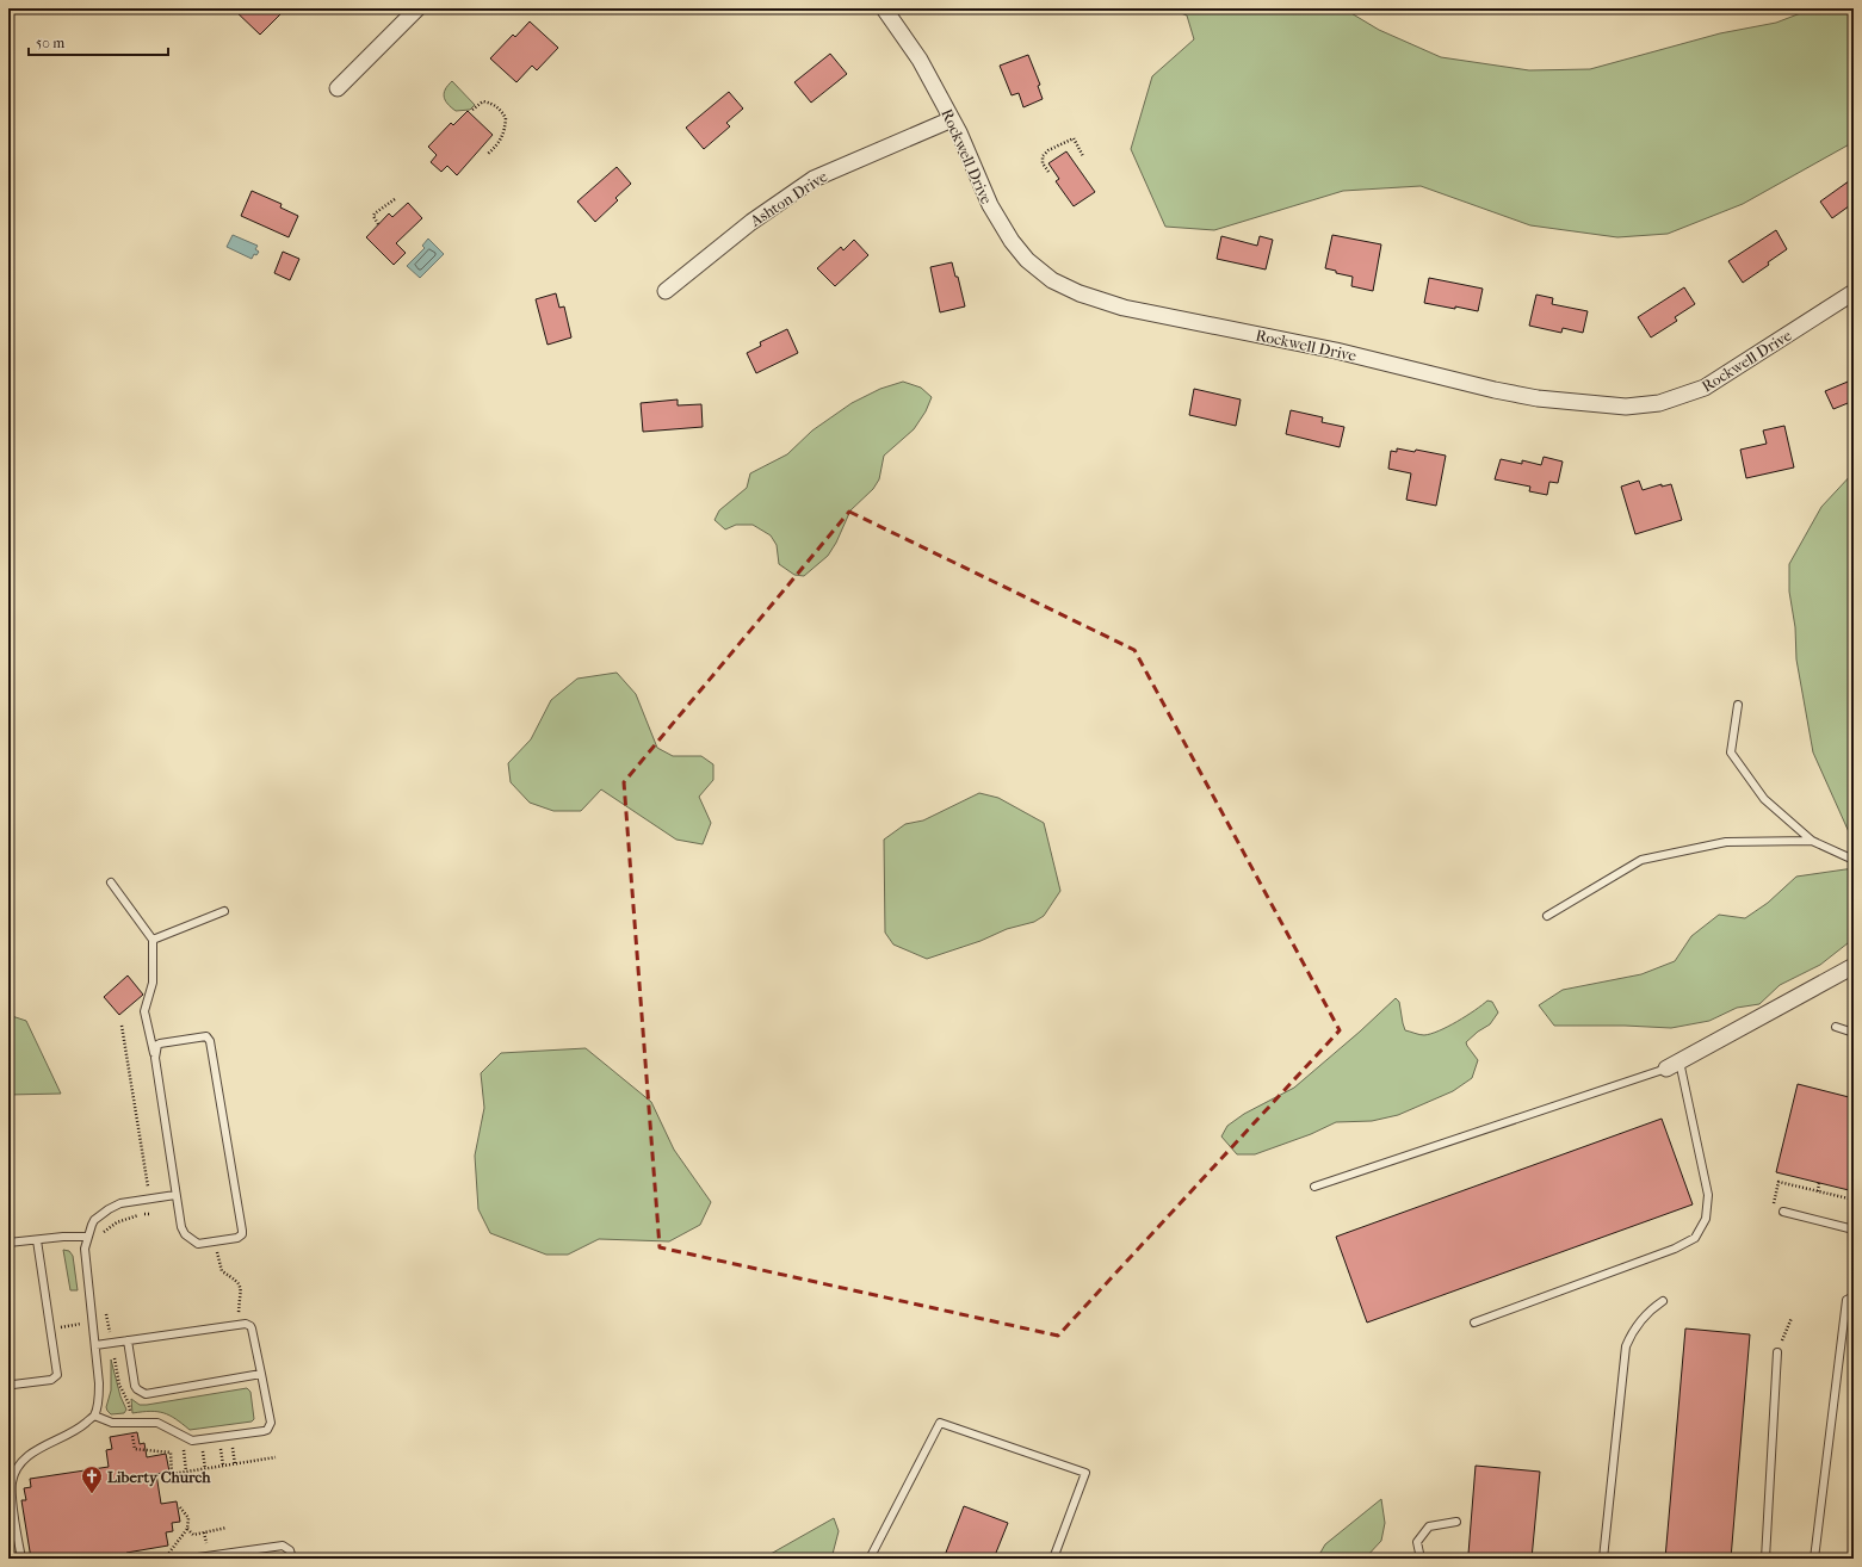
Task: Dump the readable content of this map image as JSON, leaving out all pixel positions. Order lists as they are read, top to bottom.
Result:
{
  "streets": {
    "street": ["Rockwell Drive", "Ashton Drive"]
  },
  "crossings": [
    ["Rockwell Drive", "Ashton Drive"]
  ],
  "places": {
    "church": ["Liberty Church"]
  },
  "scale_bar": "50 m"
}
